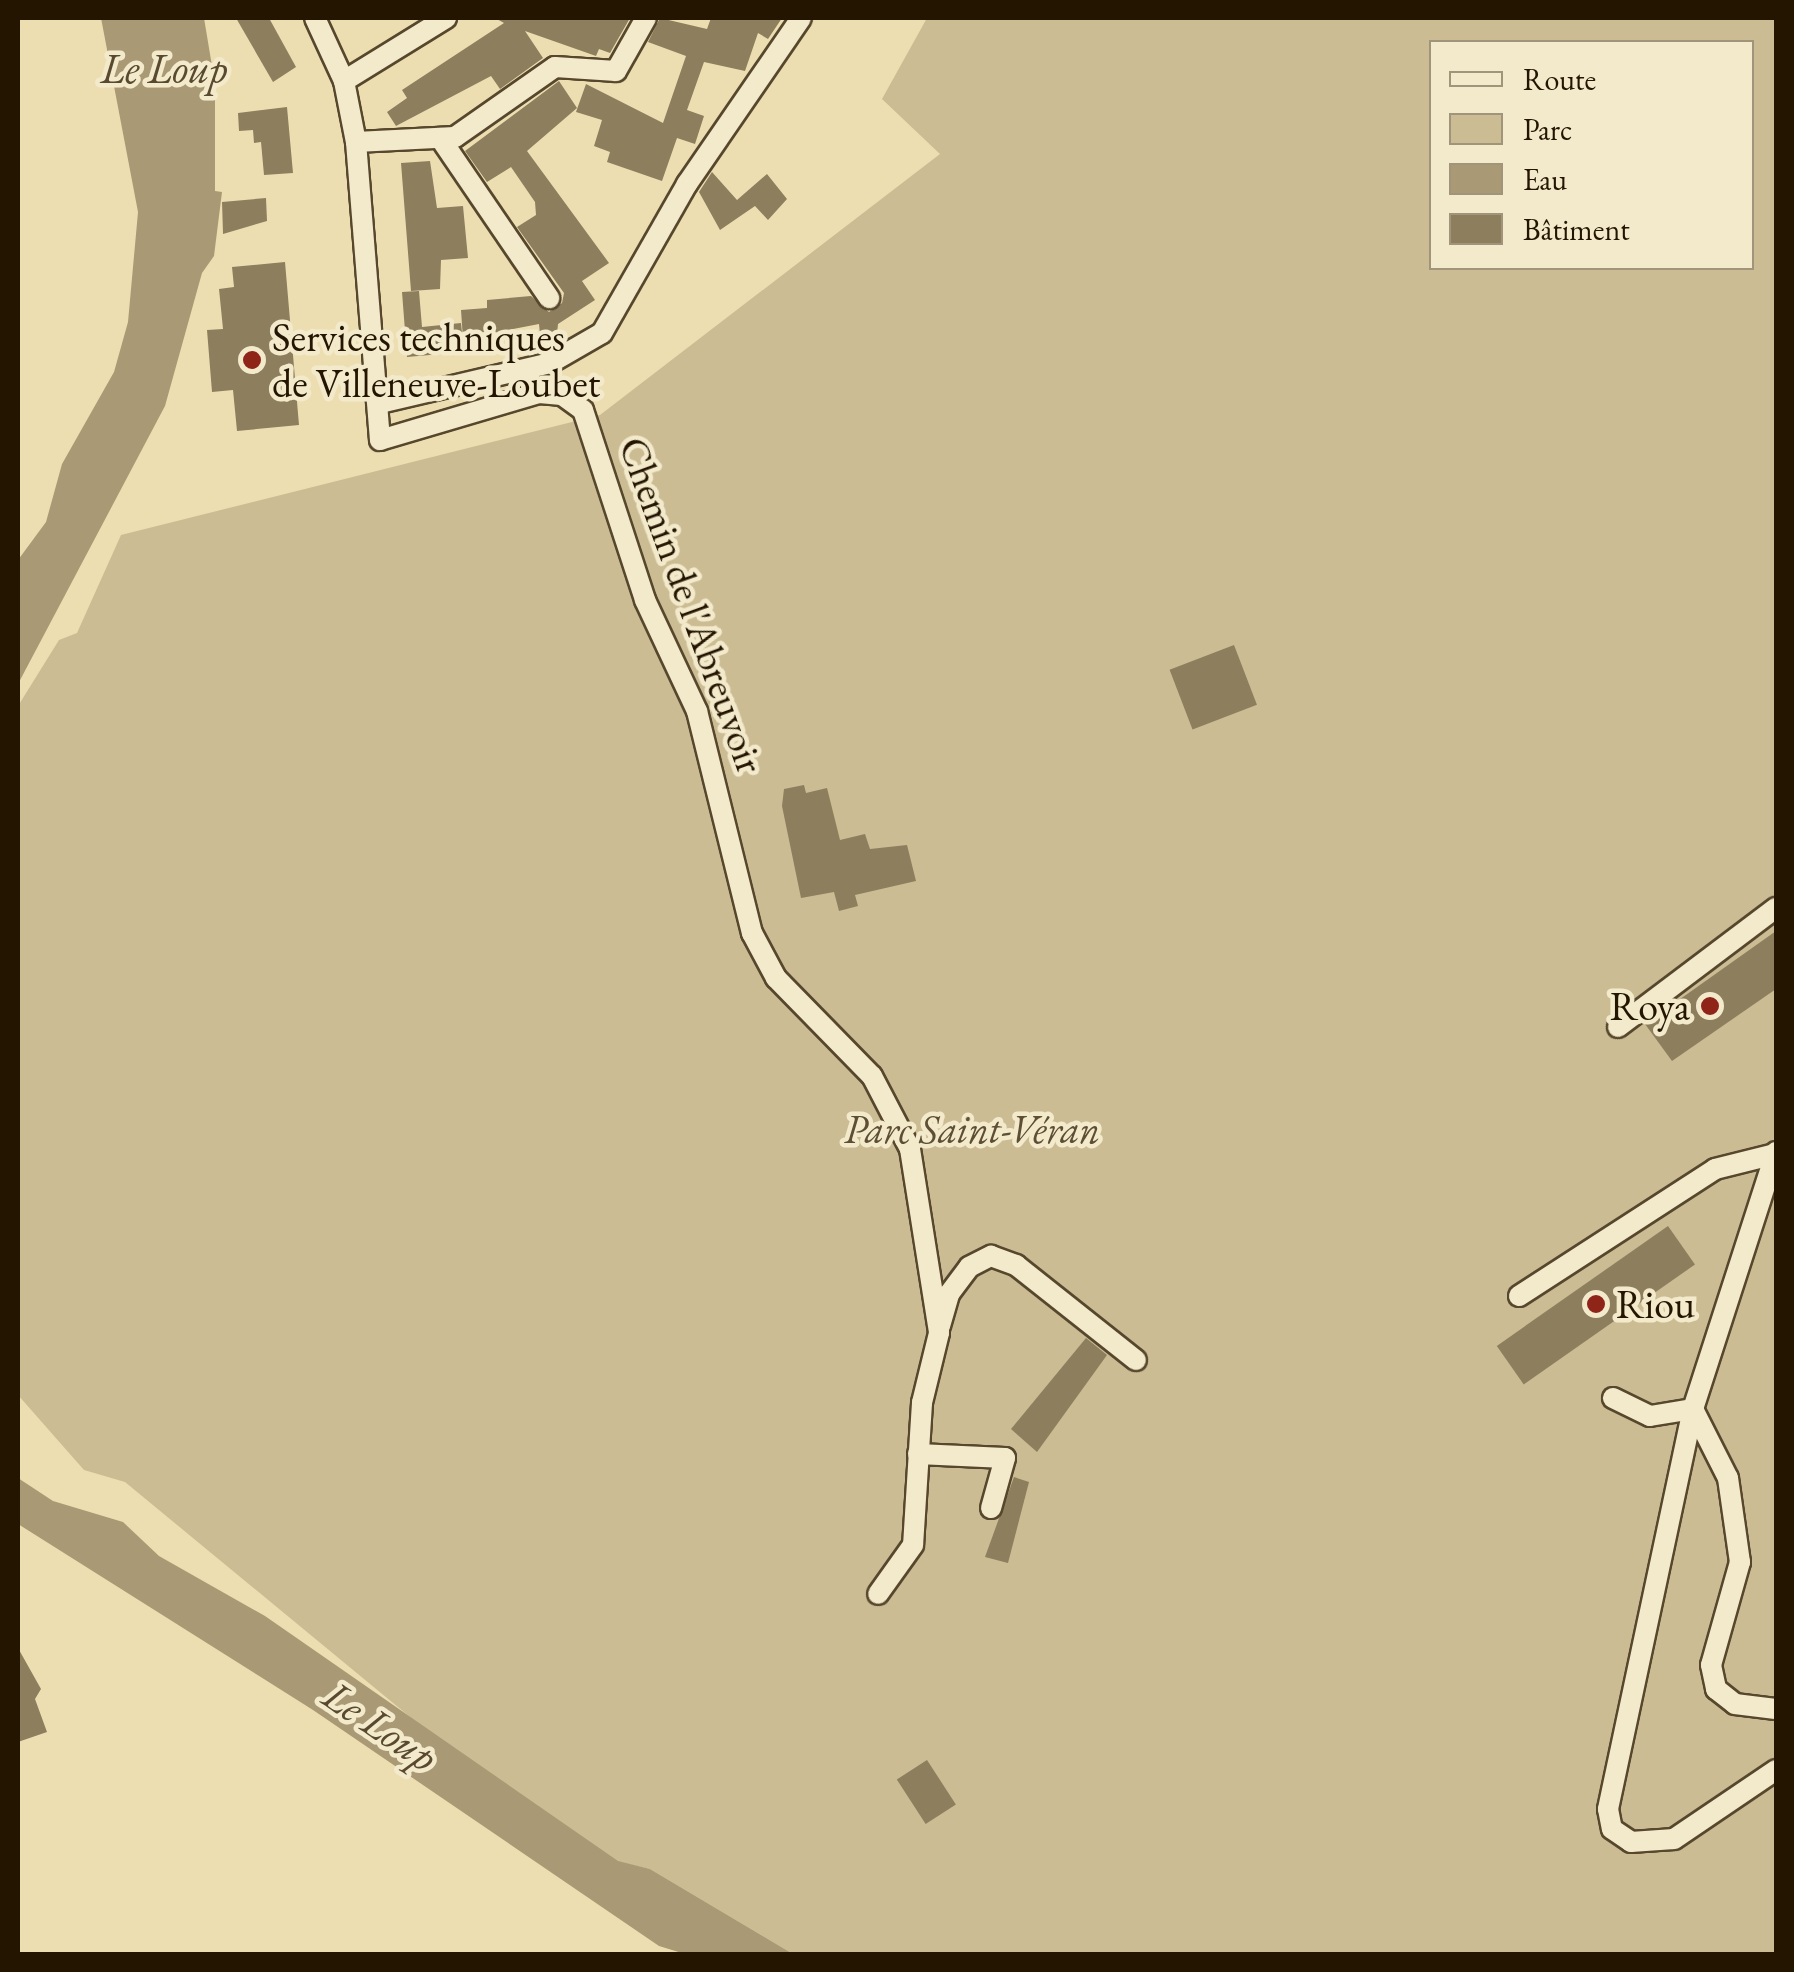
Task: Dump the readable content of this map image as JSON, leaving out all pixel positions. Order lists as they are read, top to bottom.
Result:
{
  "streets": {
    "street": ["Chemin de l'Abreuvoir"]
  },
  "water": ["Le Loup"],
  "parks": ["Parc Saint-Véran"],
  "places": ["Services techniques de Villeneuve-Loubet", "Roya", "Riou"],
  "legend": [
    "Route",
    "Parc",
    "Eau",
    "Bâtiment"
  ]
}
